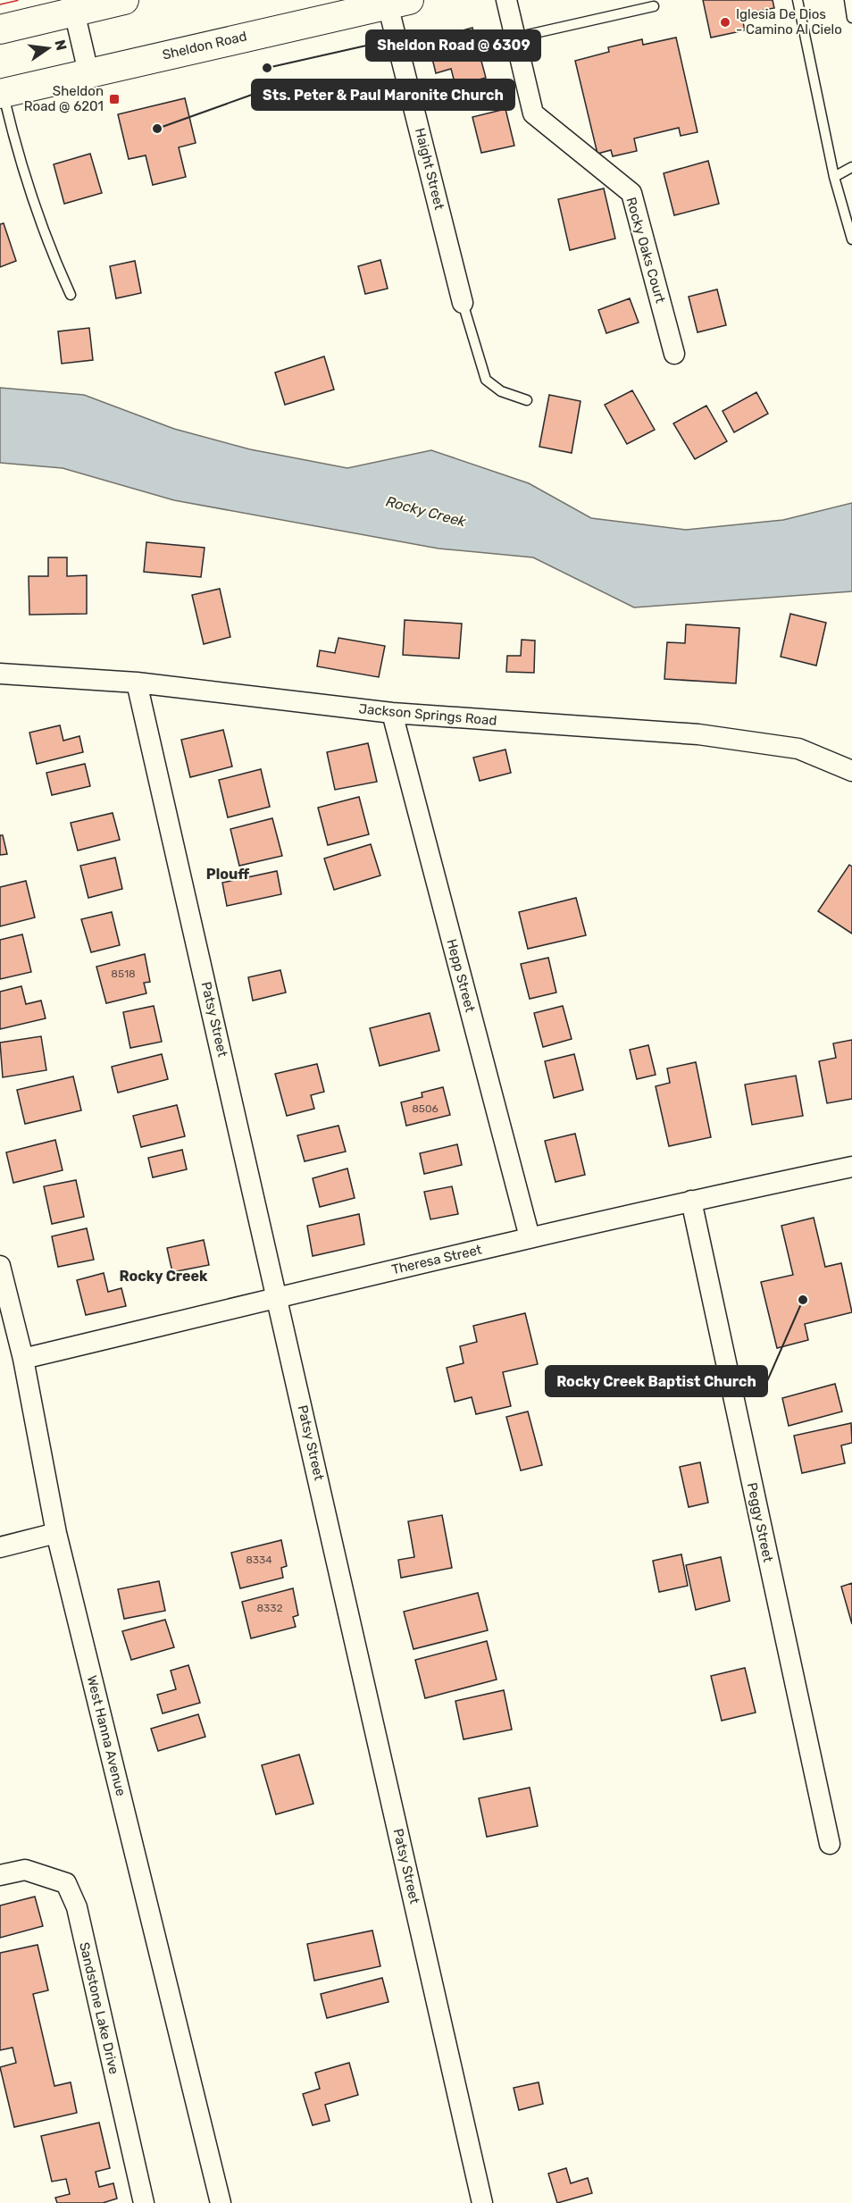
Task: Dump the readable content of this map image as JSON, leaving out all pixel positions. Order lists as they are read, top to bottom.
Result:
{
  "streets": {
    "main road": ["Sheldon Road"],
    "street": [
      "Haight Street",
      "Rocky Oaks Court",
      "Jackson Springs Road",
      "Hepp Street",
      "Patsy Street",
      "Theresa Street",
      "Peggy Street",
      "West Hanna Avenue",
      "Sandstone Lake Drive"
    ]
  },
  "crossings": [
    ["Sheldon Road", "Haight Street"],
    ["Jackson Springs Road", "Hepp Street"],
    ["Jackson Springs Road", "Patsy Street"],
    ["Hepp Street", "Theresa Street"],
    ["Patsy Street", "Theresa Street"],
    ["Theresa Street", "Peggy Street"],
    ["Theresa Street", "West Hanna Avenue"]
  ],
  "districts": ["Plouff", "Rocky Creek"],
  "water": ["Rocky Creek"],
  "places": {
    "other": [
      "Iglesia De Dios - Camino Al Cielo",
      "Sheldon Road @ 6309",
      "Sts. Peter & Paul Maronite Church",
      "Rocky Creek Baptist Church"
    ],
    "transit": ["Sheldon Road @ 6201"]
  },
  "house_numbers": [
    "8518",
    "8506",
    "8334",
    "8332"
  ],
  "north": "right"
}
